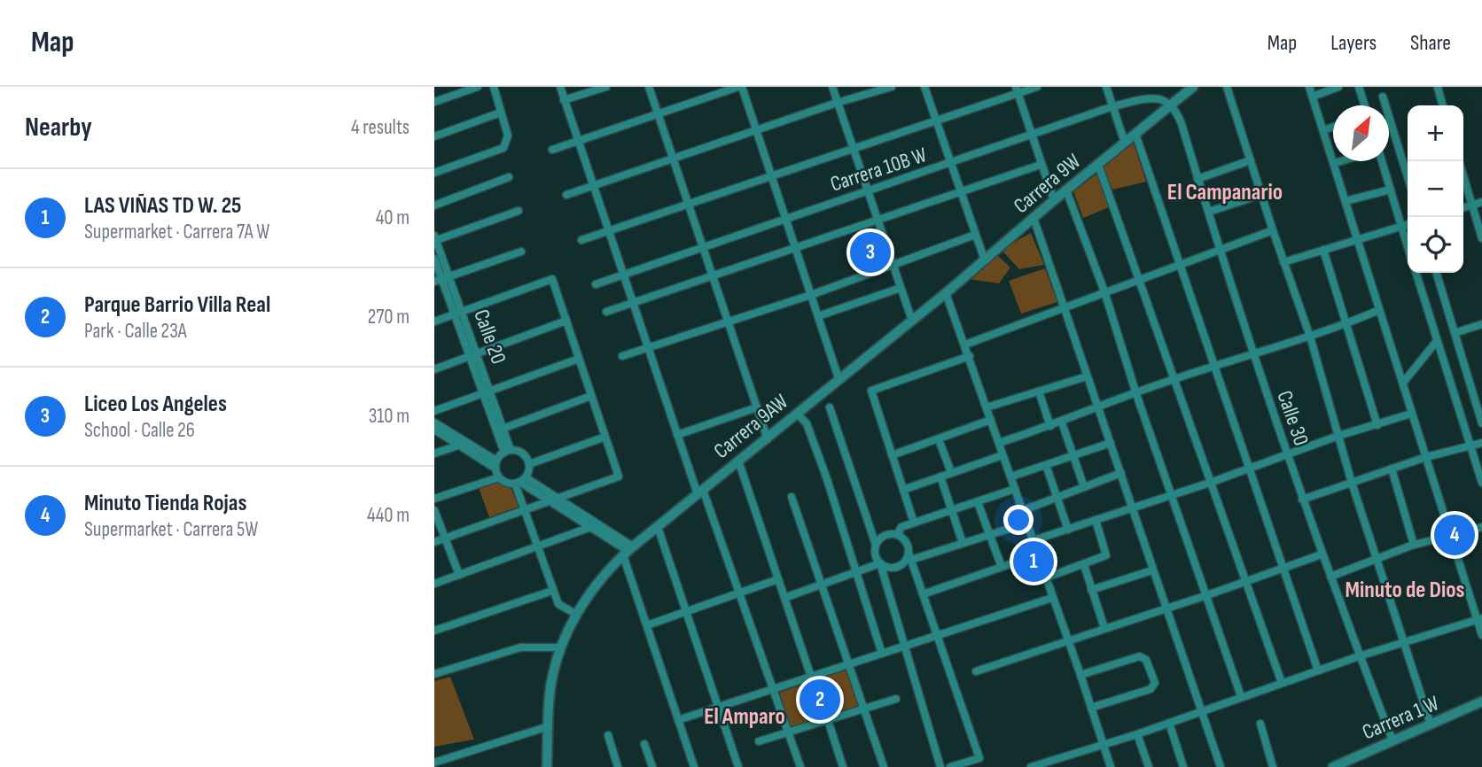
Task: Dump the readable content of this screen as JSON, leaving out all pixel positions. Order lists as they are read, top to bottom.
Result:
{
  "streets": {
    "main road": ["Carrera 9W", "Carrera 9AW", "Carrera 1 W"],
    "street": ["Carrera 10B W", "Calle 20", "Calle 30"]
  },
  "crossings": [
    ["Carrera 10B W", "Carrera 9W"],
    ["Carrera 10B W", "Calle 30"],
    ["Carrera 9W", "Calle 30"],
    ["Carrera 9W", "Carrera 9AW"],
    ["Calle 30", "Carrera 1 W"]
  ],
  "districts": ["El Campanario", "Minuto de Dios", "El Amparo"],
  "north": "top right",
  "page": {
    "header": "Map",
    "nav": ["Map", "Layers", "Share"],
    "heading": ["Nearby", "4 results"],
    "map_buttons": ["+", "−"],
    "list": [
      {
        "mark": "1",
        "name": "LAS VIÑAS TD W. 25",
        "note": "Supermarket · Carrera 7A W",
        "value": "40 m"
      },
      {
        "mark": "2",
        "name": "Parque Barrio Villa Real",
        "note": "Park · Calle 23A",
        "value": "270 m"
      },
      {
        "mark": "3",
        "name": "Liceo Los Angeles",
        "note": "School · Calle 26",
        "value": "310 m"
      },
      {
        "mark": "4",
        "name": "Minuto Tienda Rojas",
        "note": "Supermarket · Carrera 5W",
        "value": "440 m"
      }
    ],
    "pins": [
      "3",
      "4",
      "1",
      "2"
    ]
  }
}
